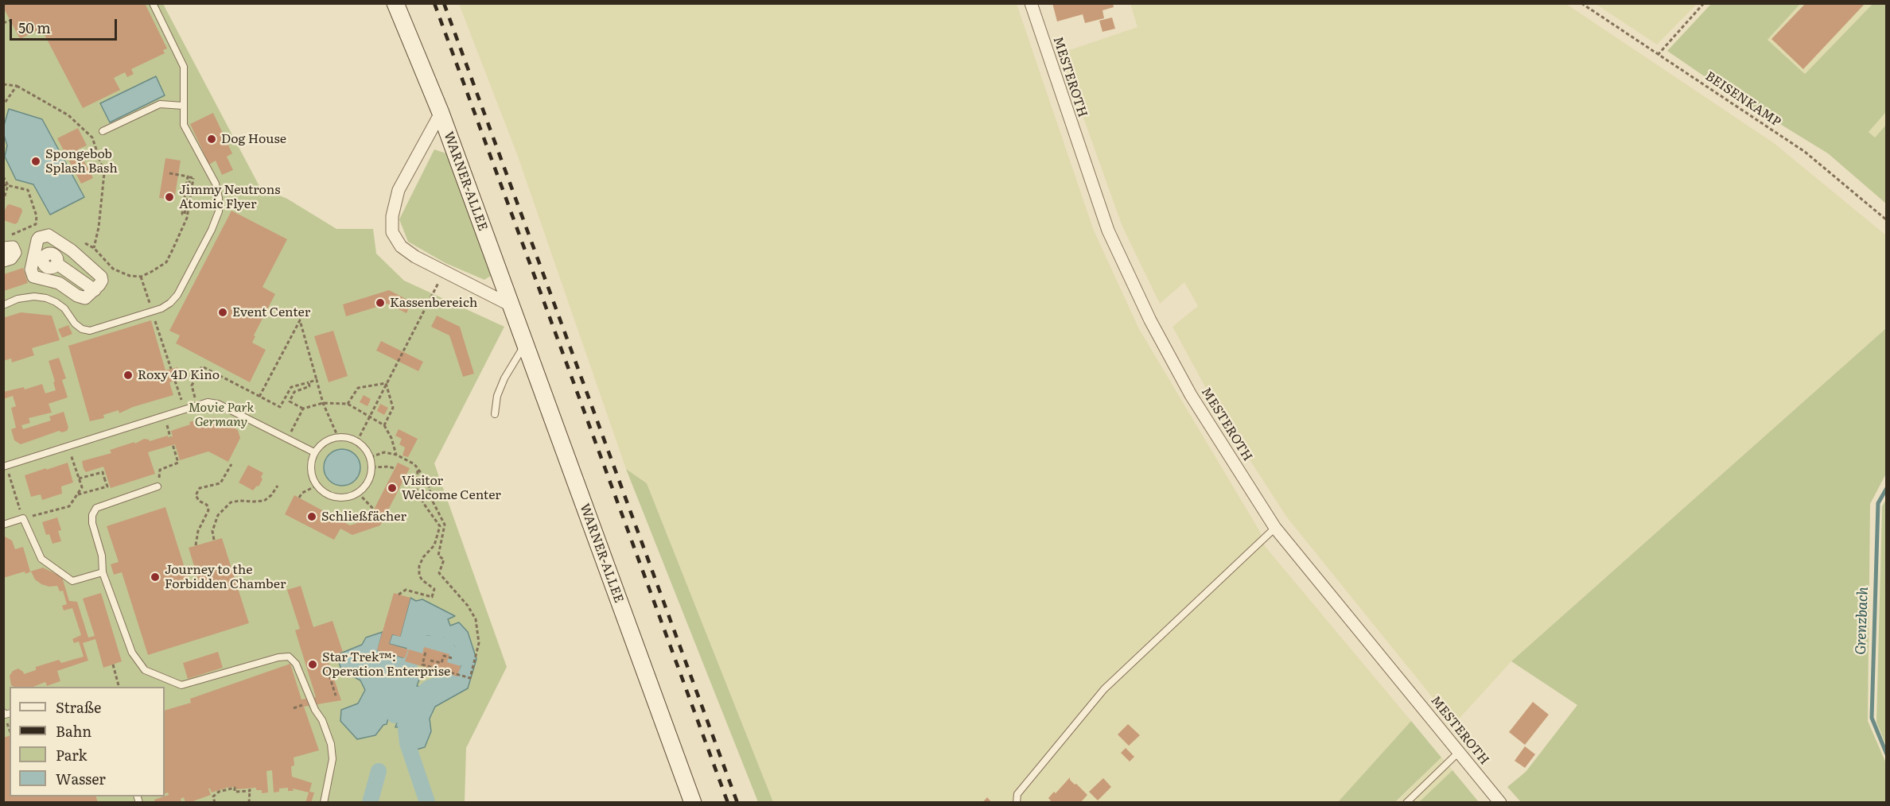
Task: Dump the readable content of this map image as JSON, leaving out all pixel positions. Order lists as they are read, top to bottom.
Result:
{
  "streets": {
    "street": ["MESTEROTH", "WARNER-ALLEE"],
    "path": ["BEISENKAMP"]
  },
  "water": ["Grenzbach"],
  "parks": ["Movie Park Germany"],
  "places": [
    "Dog House",
    "Spongebob Splash Bash",
    "Jimmy Neutrons Atomic Flyer",
    "Kassenbereich",
    "Event Center",
    "Roxy 4D Kino",
    "Visitor Welcome Center",
    "Schließfächer",
    "Journey to the Forbidden Chamber",
    "Star Trek™: Operation Enterprise"
  ],
  "legend": [
    "Straße",
    "Bahn",
    "Park",
    "Wasser"
  ],
  "scale_bar": "50 m"
}
